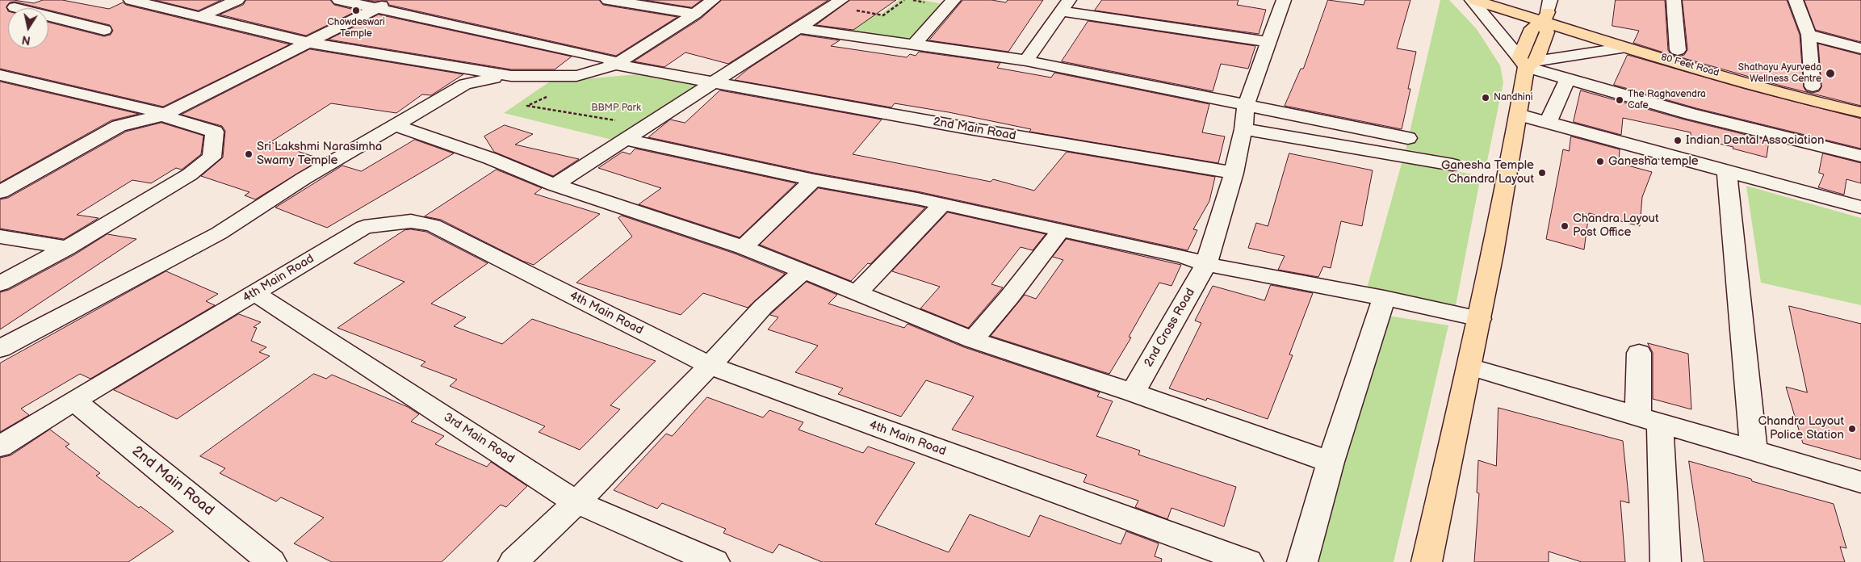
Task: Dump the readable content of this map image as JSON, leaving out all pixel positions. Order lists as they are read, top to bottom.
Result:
{
  "streets": {
    "main road": ["80 Feet Road"],
    "street": [
      "2nd Main Road",
      "4th Main Road",
      "2nd Cross Road",
      "3rd Main Road"
    ]
  },
  "crossings": [
    ["2nd Main Road", "4th Main Road"],
    ["2nd Main Road", "2nd Cross Road"],
    ["4th Main Road", "3rd Main Road"]
  ],
  "parks": ["BBMP Park"],
  "places": [
    "Chowdeswari Temple",
    "Shathayu Ayurveda Wellness Centre",
    "Nandhini",
    "The Raghavendra Cafe",
    "Indian Dental Association",
    "Sri Lakshmi Narasimha Swamy Temple",
    "Ganesha temple",
    "Ganesha Temple Chandra Layout",
    "Chandra Layout Post Office",
    "Chandra Layout Police Station"
  ],
  "north": "bottom"
}
